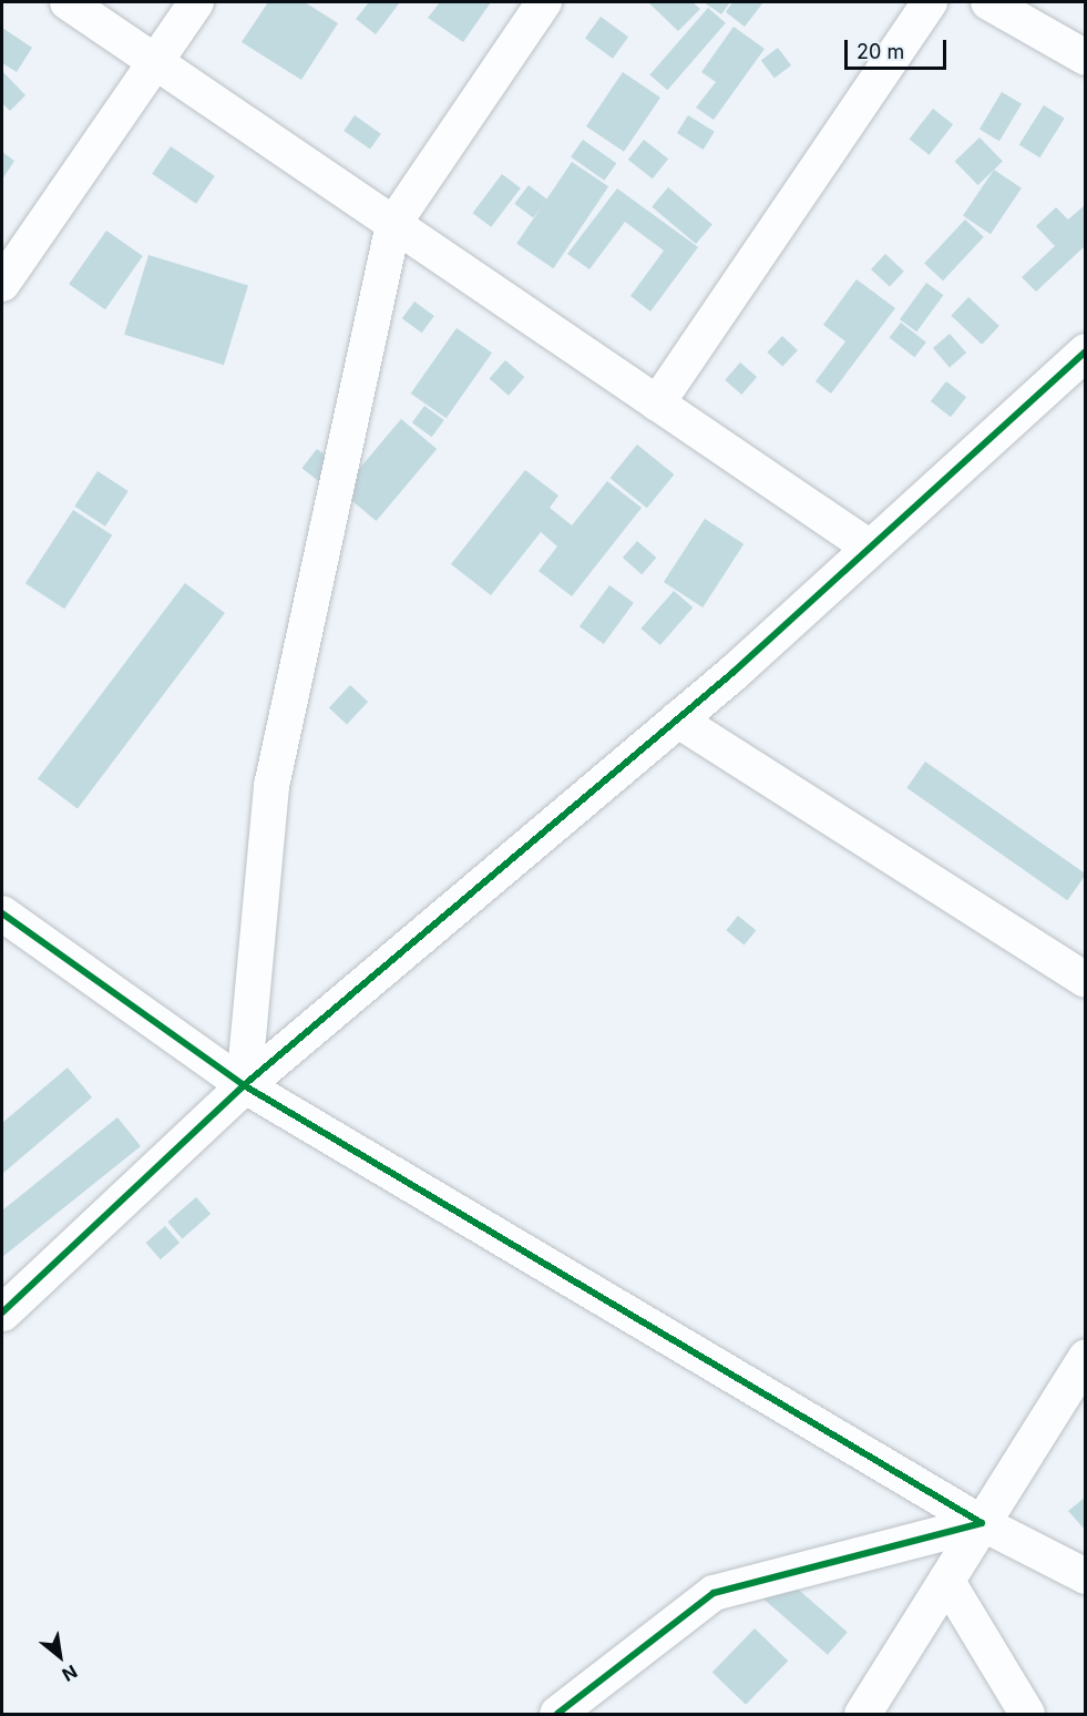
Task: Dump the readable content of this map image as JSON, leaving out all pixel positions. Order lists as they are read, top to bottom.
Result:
{
  "scale_bar": "20 m",
  "north": "bottom right"
}
